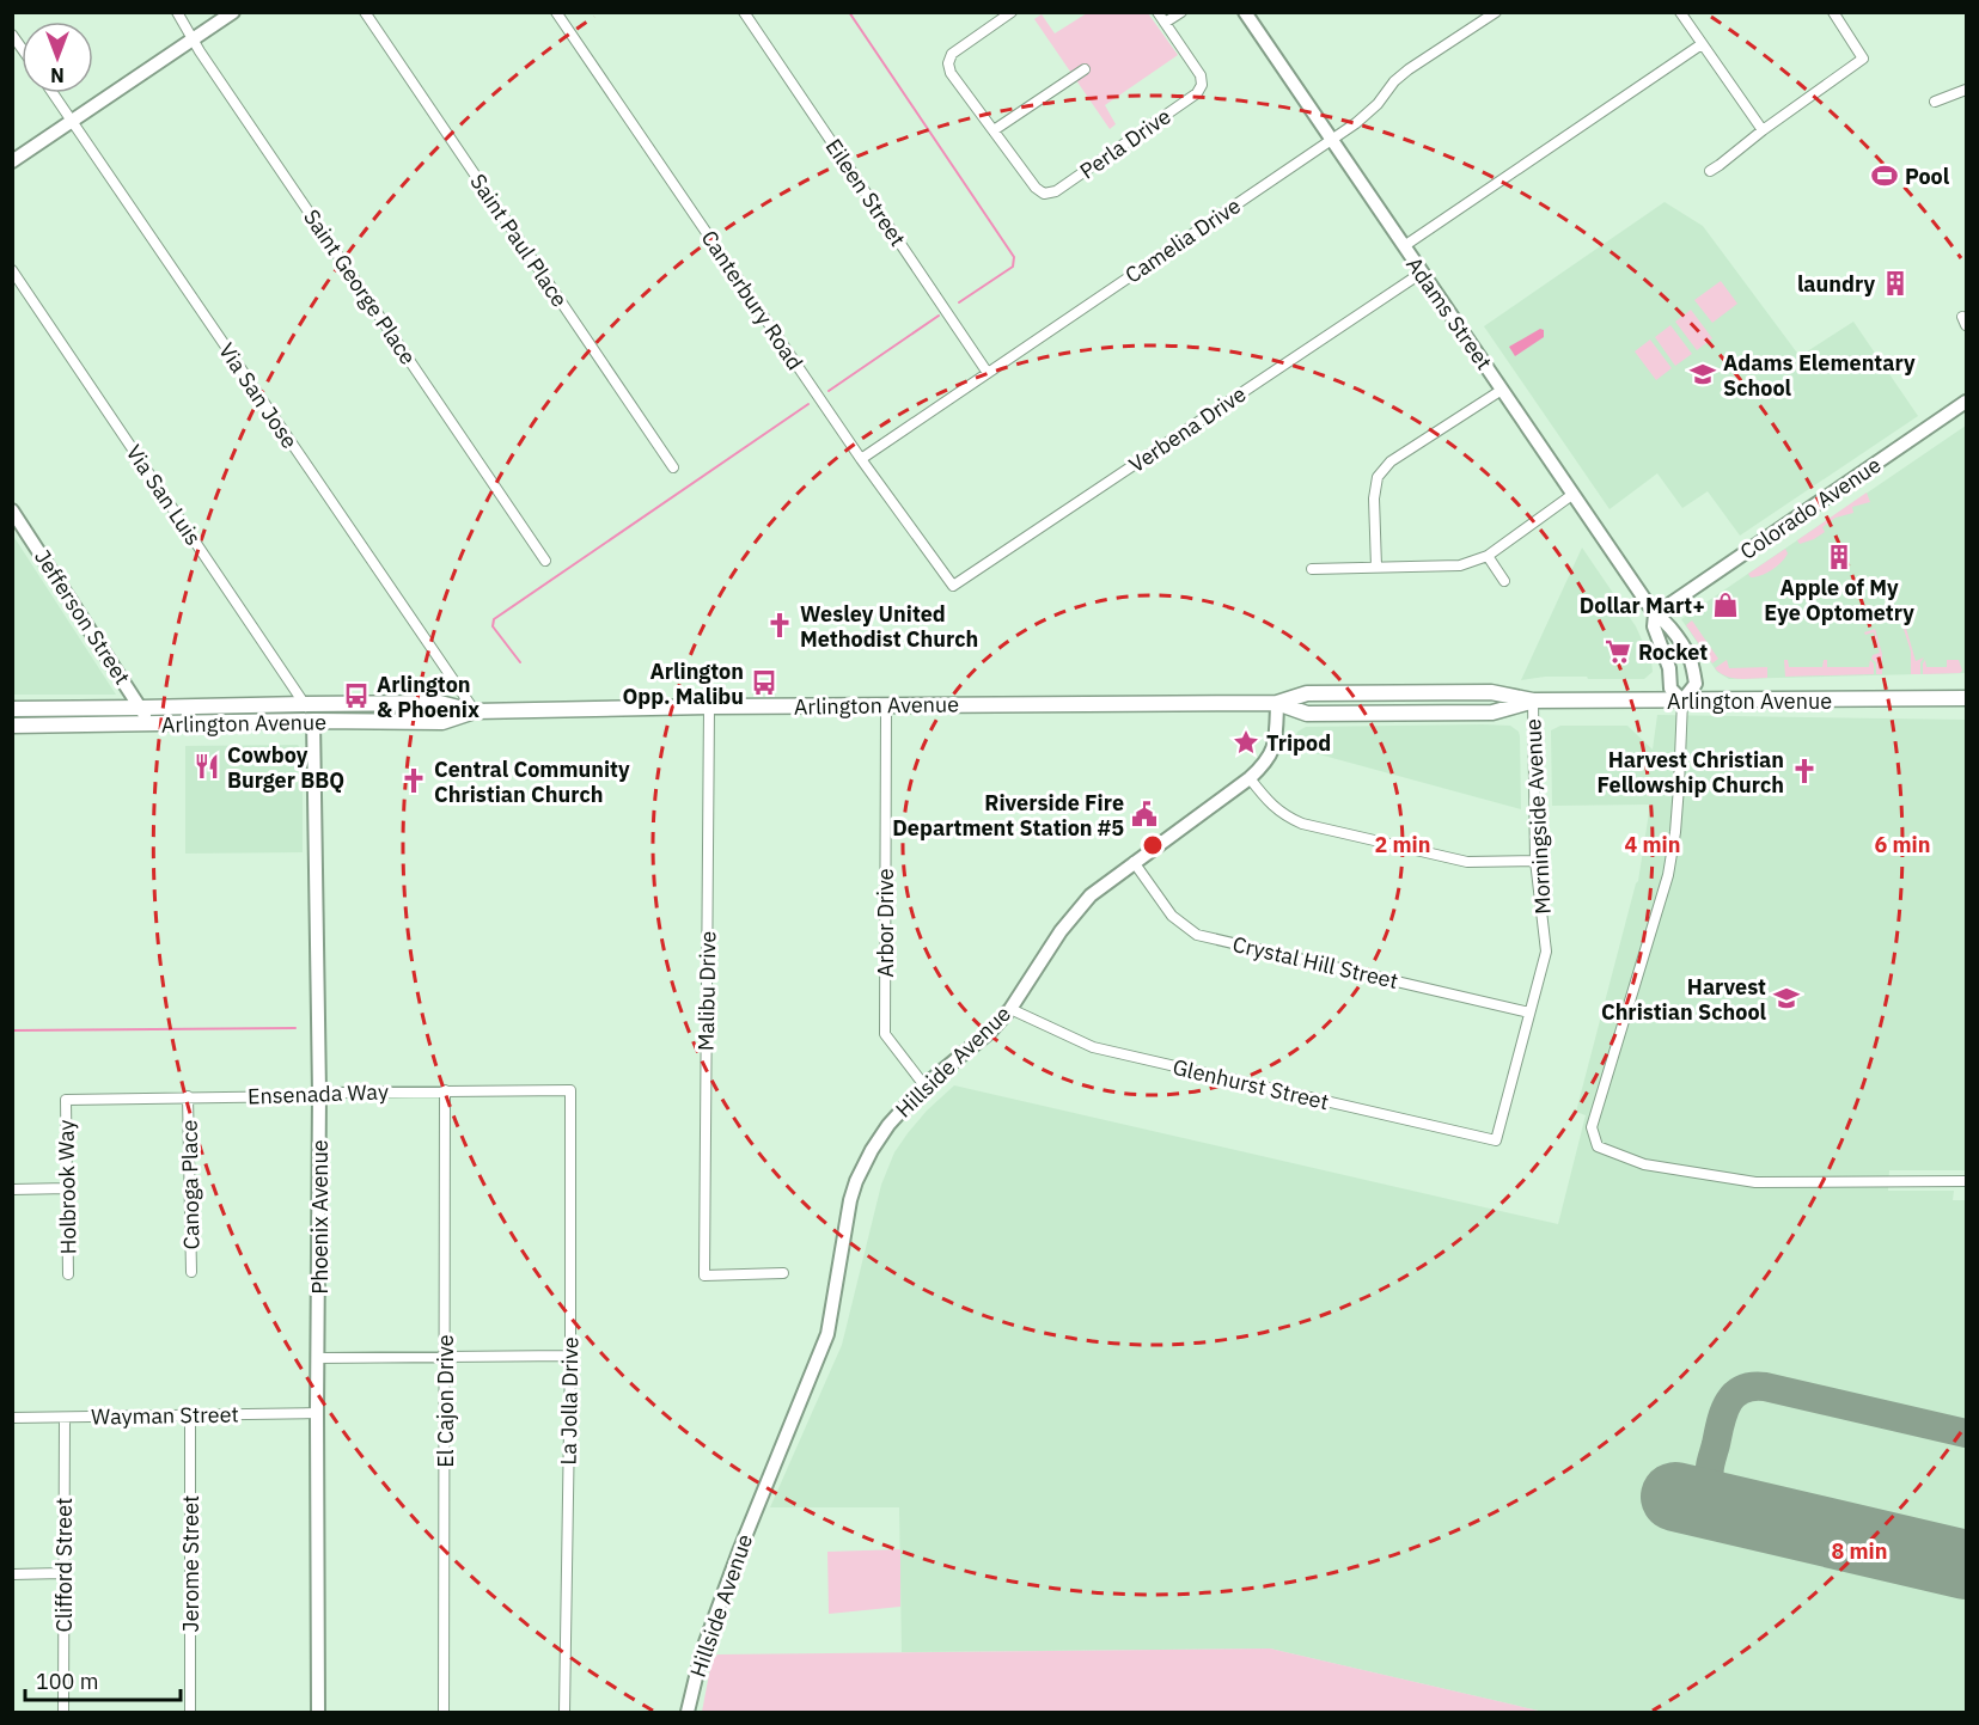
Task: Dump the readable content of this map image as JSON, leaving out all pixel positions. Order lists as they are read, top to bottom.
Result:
{
  "streets": {
    "main road": ["Arlington Avenue"],
    "street": [
      "Perla Drive",
      "Eileen Street",
      "Saint Paul Place",
      "Camelia Drive",
      "Saint George Place",
      "Canterbury Road",
      "Adams Street",
      "Via San Jose",
      "Verbena Drive",
      "Via San Luis",
      "Colorado Avenue",
      "Jefferson Street",
      "Morningside Avenue",
      "Arbor Drive",
      "Crystal Hill Street",
      "Malibu Drive",
      "Hillside Avenue",
      "Glenhurst Street",
      "Ensenada Way",
      "Canoga Place",
      "Holbrook Way",
      "Phoenix Avenue",
      "El Cajon Drive",
      "La Jolla Drive",
      "Wayman Street",
      "Jerome Street",
      "Clifford Street"
    ]
  },
  "crossings": [
    ["Eileen Street", "Camelia Drive"],
    ["Camelia Drive", "Canterbury Road"],
    ["Camelia Drive", "Adams Street"],
    ["Canterbury Road", "Verbena Drive"],
    ["Adams Street", "Verbena Drive"],
    ["Adams Street", "Colorado Avenue"],
    ["Adams Street", "Arlington Avenue"],
    ["Via San Jose", "Arlington Avenue"],
    ["Via San Luis", "Arlington Avenue"],
    ["Via San Luis", "Phoenix Avenue"],
    ["Jefferson Street", "Arlington Avenue"],
    ["Arlington Avenue", "Morningside Avenue"],
    ["Arlington Avenue", "Arbor Drive"],
    ["Arlington Avenue", "Malibu Drive"],
    ["Arlington Avenue", "Hillside Avenue"],
    ["Arlington Avenue", "Phoenix Avenue"],
    ["Morningside Avenue", "Crystal Hill Street"],
    ["Morningside Avenue", "Glenhurst Street"],
    ["Arbor Drive", "Hillside Avenue"],
    ["Crystal Hill Street", "Hillside Avenue"],
    ["Hillside Avenue", "Glenhurst Street"],
    ["Ensenada Way", "Canoga Place"],
    ["Ensenada Way", "Holbrook Way"],
    ["Ensenada Way", "Phoenix Avenue"],
    ["Ensenada Way", "El Cajon Drive"],
    ["Ensenada Way", "La Jolla Drive"],
    ["Phoenix Avenue", "Wayman Street"],
    ["Wayman Street", "Jerome Street"],
    ["Wayman Street", "Clifford Street"]
  ],
  "places": {
    "sports": ["Pool"],
    "building": ["laundry", "Apple of My Eye Optometry"],
    "school or university": ["Adams Elementary School", "Harvest Christian School"],
    "shop": ["Dollar Mart+"],
    "church": ["Wesley United Methodist Church", "Harvest Christian Fellowship Church", "Central Community Christian Church"],
    "supermarket": ["Rocket"],
    "bus stop": ["Arlington Opp. Malibu", "Arlington & Phoenix"],
    "place": ["Tripod"],
    "restaurant": ["Cowboy Burger BBQ"],
    "public building": ["Riverside Fire Department Station #5"]
  },
  "scale_bar": "100 m",
  "north": "bottom",
  "rings": [
    "2 min",
    "4 min",
    "6 min",
    "8 min"
  ]
}
